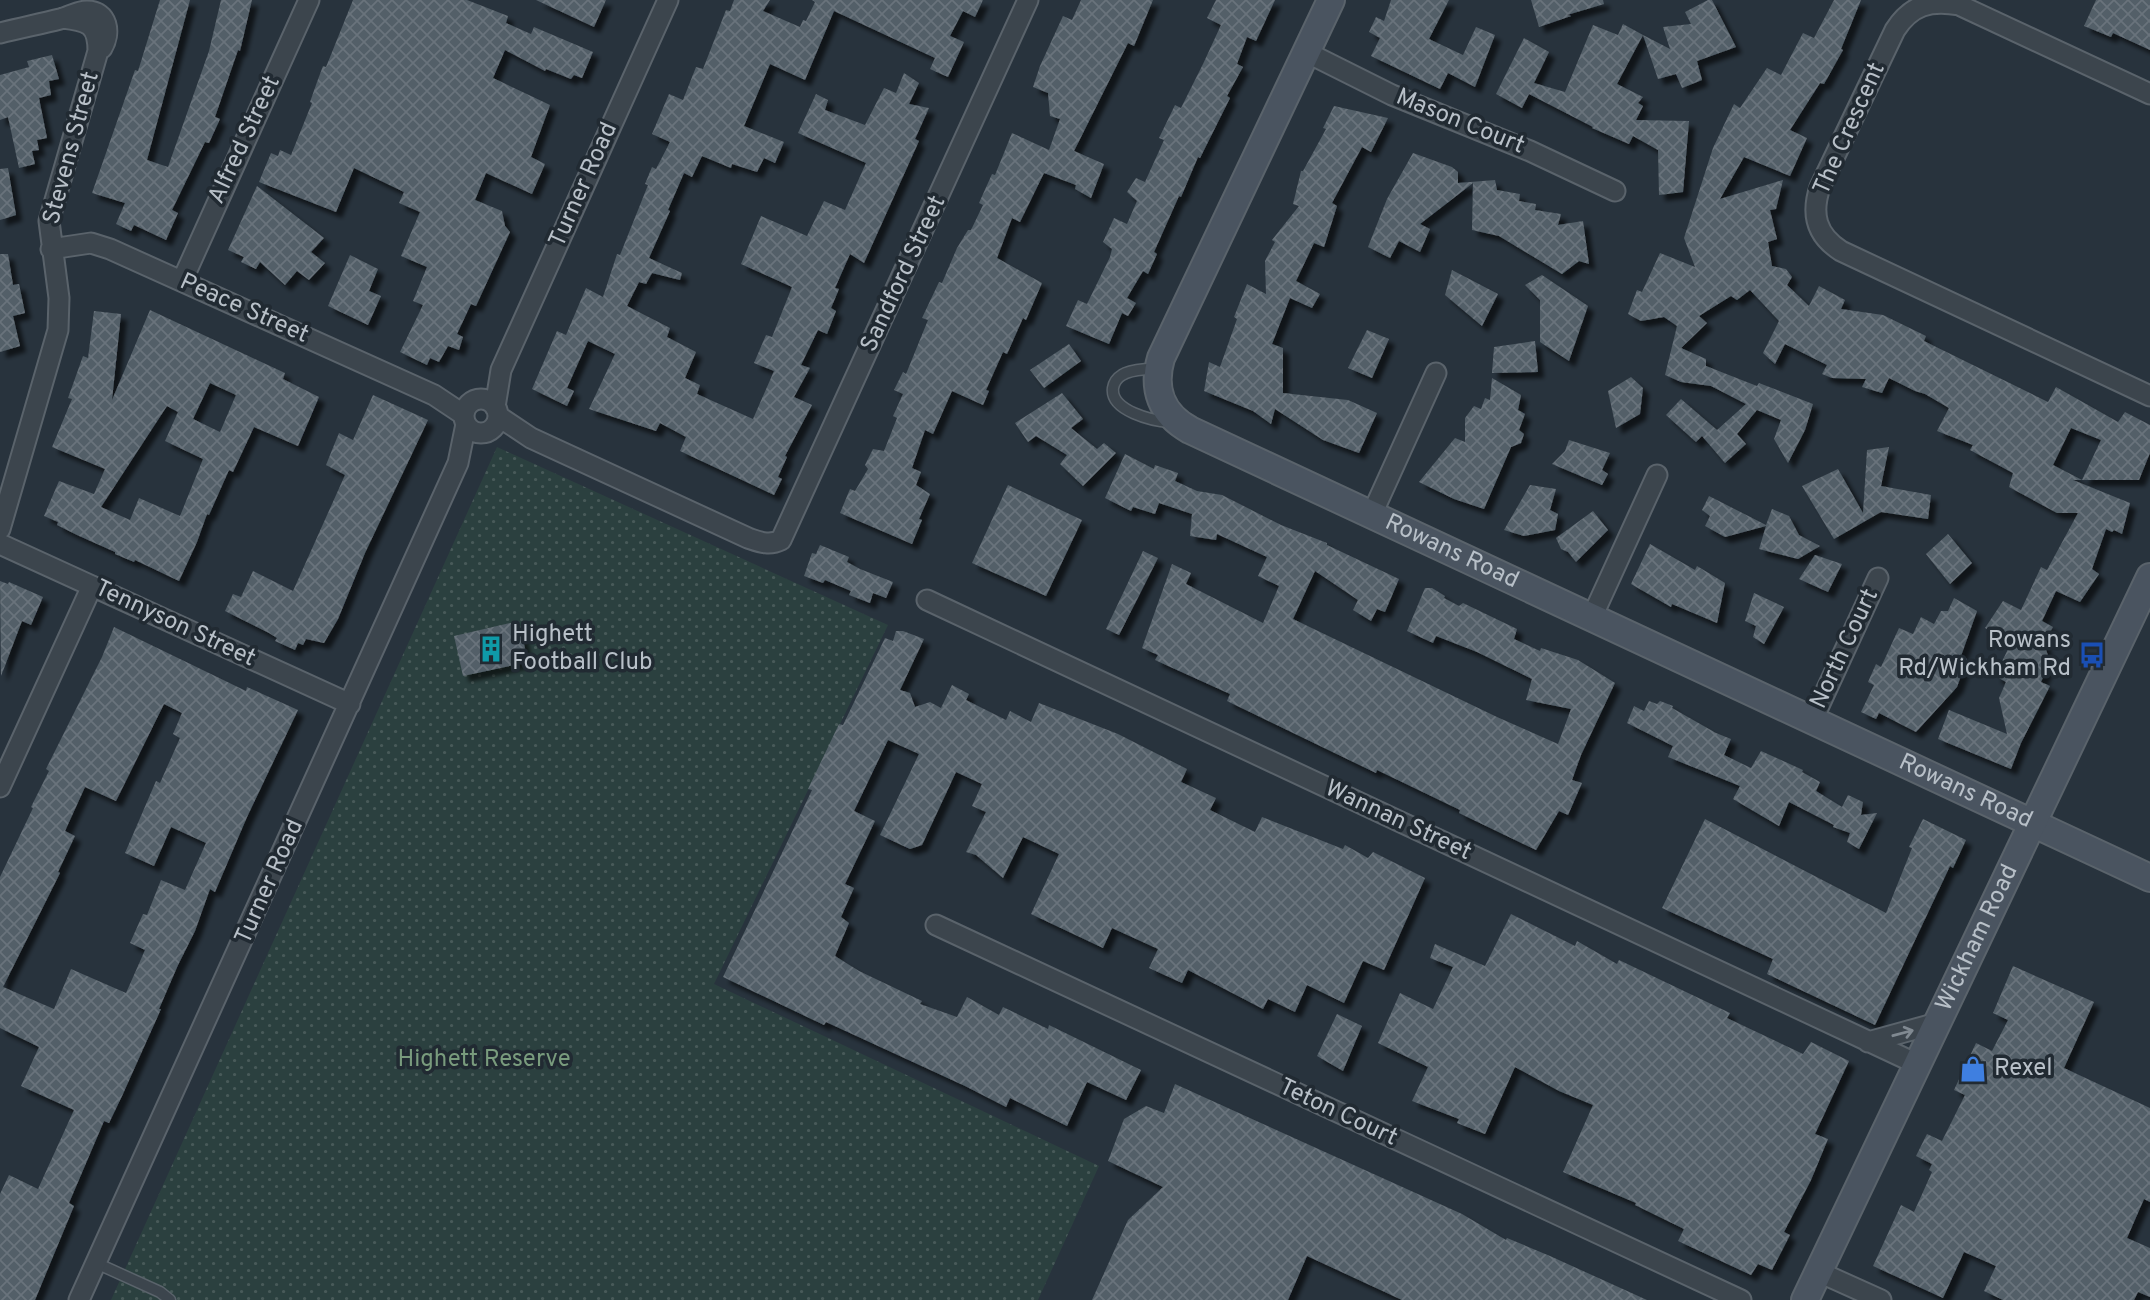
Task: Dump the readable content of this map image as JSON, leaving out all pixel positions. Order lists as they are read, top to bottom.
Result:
{
  "streets": {
    "street": [
      "Mason Court",
      "The Crescent",
      "Alfred Street",
      "Stevens Street",
      "Turner Road",
      "Sandford Street",
      "Peace Street",
      "Rowans Road",
      "Tennyson Street",
      "North Court",
      "Wannan Street",
      "Wickham Road",
      "Teton Court"
    ]
  },
  "crossings": [
    ["Alfred Street", "Peace Street"],
    ["Stevens Street", "Peace Street"],
    ["Turner Road", "Peace Street"],
    ["Turner Road", "Tennyson Street"],
    ["Sandford Street", "Peace Street"],
    ["Rowans Road", "North Court"],
    ["Rowans Road", "Wickham Road"],
    ["Wannan Street", "Wickham Road"]
  ],
  "parks": ["Highett Reserve"],
  "places": {
    "building": ["Highett Football Club"],
    "bus stop": ["Rowans Rd/Wickham Rd"],
    "shop": ["Rexel"]
  }
}
